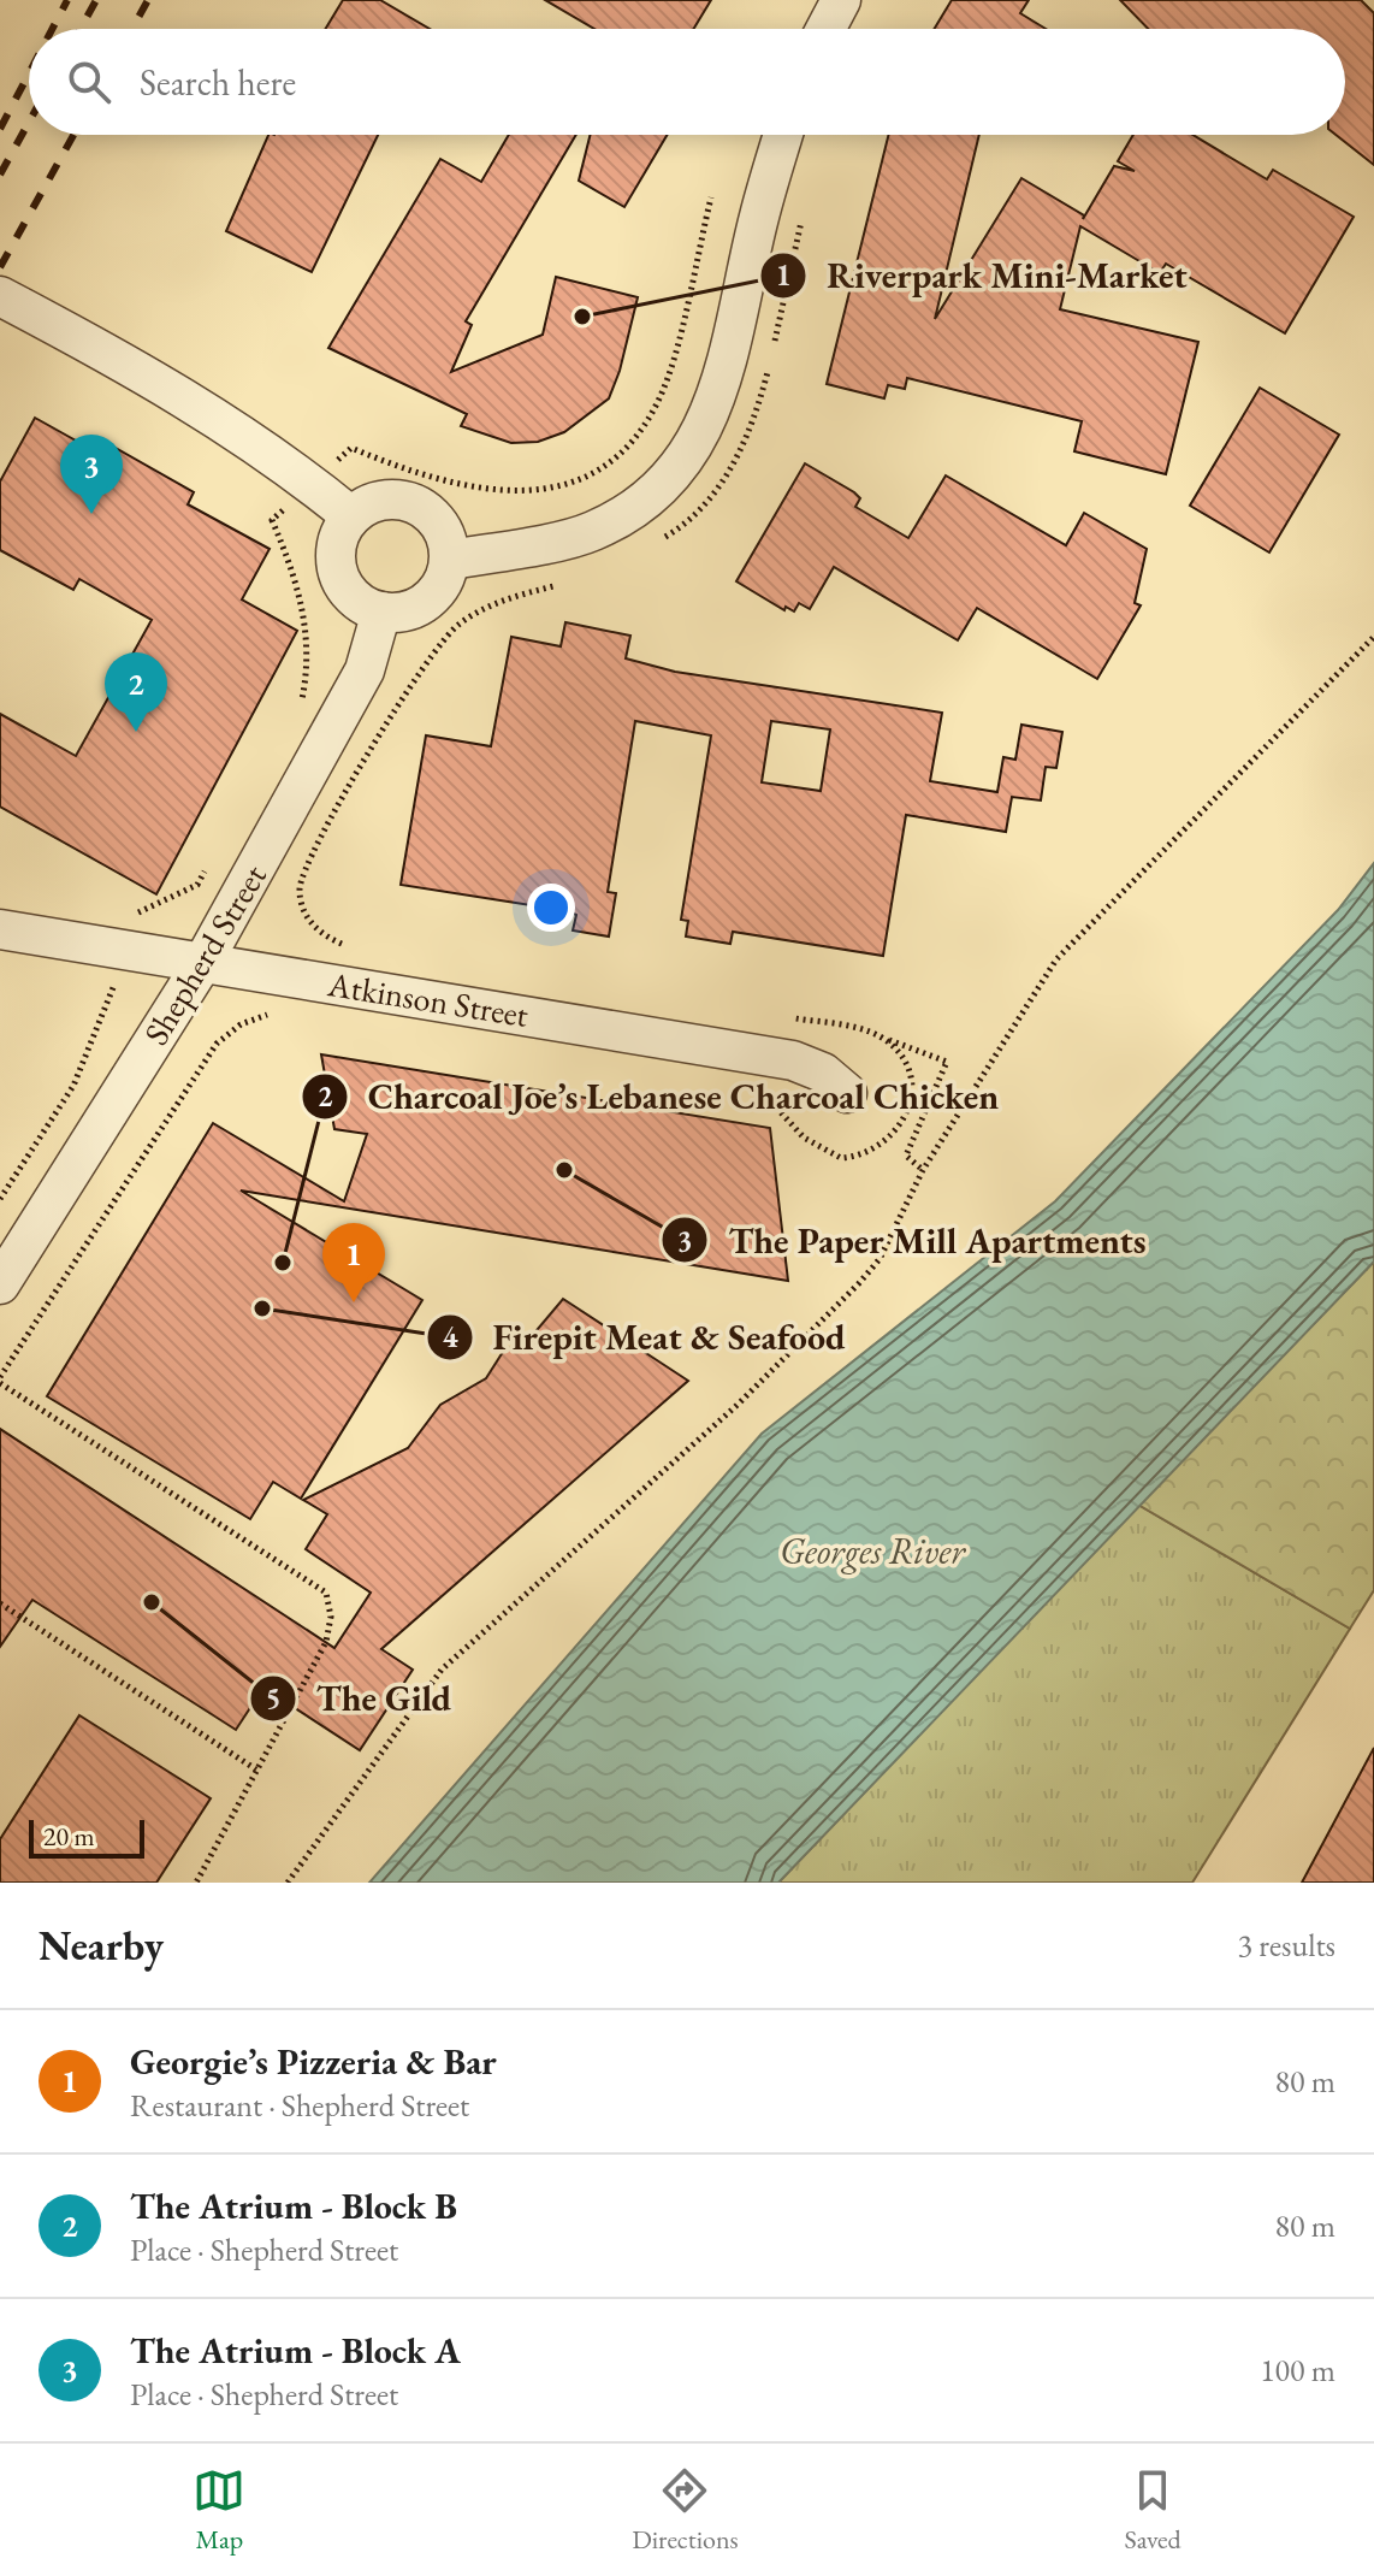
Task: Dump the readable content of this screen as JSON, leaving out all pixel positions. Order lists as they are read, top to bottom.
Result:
{
  "streets": {
    "street": ["Shepherd Street", "Atkinson Street"]
  },
  "crossings": [
    ["Shepherd Street", "Atkinson Street"]
  ],
  "water": ["Georges River"],
  "places": [
    "Riverpark Mini-Market",
    "The Paper Mill Apartments",
    "Charcoal Joe’s Lebanese Charcoal Chicken",
    "Firepit Meat & Seafood",
    "The Gild"
  ],
  "scale_bar": "20 m",
  "page": {
    "search": "Search here",
    "pins": ["3", "2", "1"],
    "scale": "20 m",
    "heading": ["Nearby", "3 results"],
    "list": [
      {
        "mark": "1",
        "name": "Georgie’s Pizzeria & Bar",
        "note": "Restaurant · Shepherd Street",
        "value": "80 m"
      },
      {
        "mark": "2",
        "name": "The Atrium - Block B",
        "note": "Place · Shepherd Street",
        "value": "80 m"
      },
      {
        "mark": "3",
        "name": "The Atrium - Block A",
        "note": "Place · Shepherd Street",
        "value": "100 m"
      }
    ],
    "nav": ["Map", "Directions", "Saved"]
  }
}
